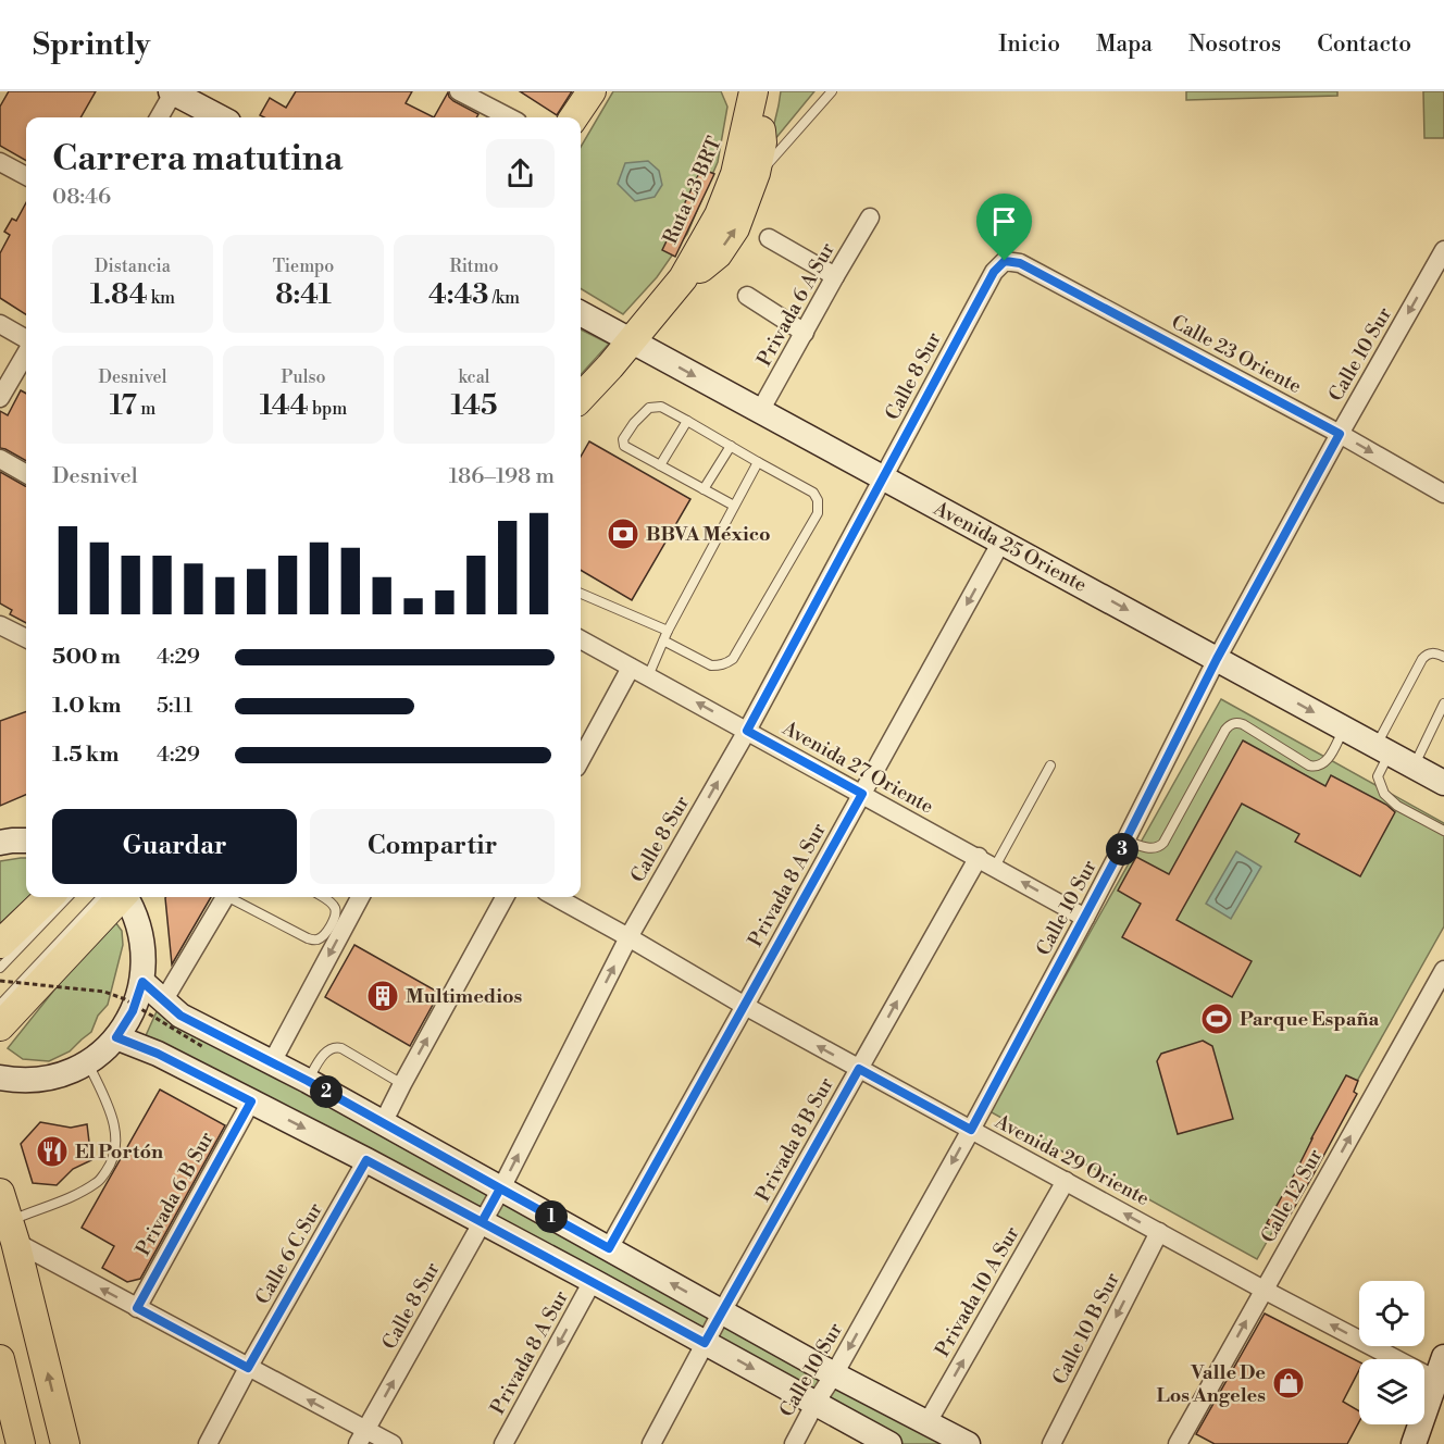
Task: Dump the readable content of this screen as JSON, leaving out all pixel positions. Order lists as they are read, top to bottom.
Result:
{
  "streets": {
    "main road": ["Avenida 25 Oriente"],
    "street": [
      "Privada 6 A Sur",
      "Calle 23 Oriente",
      "Calle 10 Sur",
      "Calle 8 Sur",
      "Avenida 27 Oriente",
      "Privada 8 A Sur",
      "Privada 8 B Sur",
      "Avenida 29 Oriente",
      "Privada 6 B Sur",
      "Calle 12 Sur",
      "Calle 6 C Sur",
      "Privada 10 A Sur",
      "Calle 10 B Sur"
    ],
    "lane": ["Ruta L3 BRT"]
  },
  "crossings": [
    ["Privada 6 A Sur", "Avenida 25 Oriente"],
    ["Calle 23 Oriente", "Calle 10 Sur"],
    ["Calle 23 Oriente", "Calle 8 Sur"],
    ["Calle 10 Sur", "Avenida 25 Oriente"],
    ["Calle 10 Sur", "Avenida 27 Oriente"],
    ["Calle 10 Sur", "Avenida 29 Oriente"],
    ["Calle 8 Sur", "Avenida 25 Oriente"],
    ["Calle 8 Sur", "Avenida 27 Oriente"],
    ["Calle 8 Sur", "Avenida 29 Oriente"],
    ["Avenida 25 Oriente", "Privada 8 A Sur"],
    ["Avenida 27 Oriente", "Privada 8 A Sur"],
    ["Avenida 27 Oriente", "Privada 8 B Sur"],
    ["Privada 8 A Sur", "Avenida 29 Oriente"],
    ["Privada 8 B Sur", "Avenida 29 Oriente"],
    ["Avenida 29 Oriente", "Calle 12 Sur"],
    ["Avenida 29 Oriente", "Privada 10 A Sur"],
    ["Avenida 29 Oriente", "Calle 10 B Sur"]
  ],
  "one_way": [
    "Calle 10 Sur",
    "Avenida 25 Oriente",
    "Avenida 27 Oriente",
    "Privada 8 A Sur",
    "Privada 8 B Sur",
    "Avenida 29 Oriente",
    "Calle 12 Sur",
    "Privada 10 A Sur",
    "Calle 10 B Sur"
  ],
  "places": {
    "bank": ["BBVA México"],
    "building": ["Multimedios"],
    "sports": ["Parque España"],
    "restaurant": ["El Portón"],
    "shop": ["Valle De Los Angeles"]
  },
  "page": {
    "header": "Sprintly",
    "nav": [
      "Inicio",
      "Mapa",
      "Nosotros",
      "Contacto"
    ],
    "heading": ["Carrera matutina", "08:46"],
    "stats": [
      ["Distancia", "1.84 km"],
      ["Tiempo", "8:41"],
      ["Ritmo", "4:43 /km"],
      ["Desnivel", "17 m"],
      ["Pulso", "144 bpm"],
      ["kcal", "145"]
    ],
    "chart": ["Desnivel", "186–198 m"],
    "list": [
      {
        "name": "500 m",
        "note": "4:29"
      },
      {
        "name": "1.0 km",
        "note": "5:11"
      },
      {
        "name": "1.5 km",
        "note": "4:29"
      }
    ],
    "buttons": ["Guardar", "Compartir"],
    "pins": ["3", "2", "1"]
  }
}
